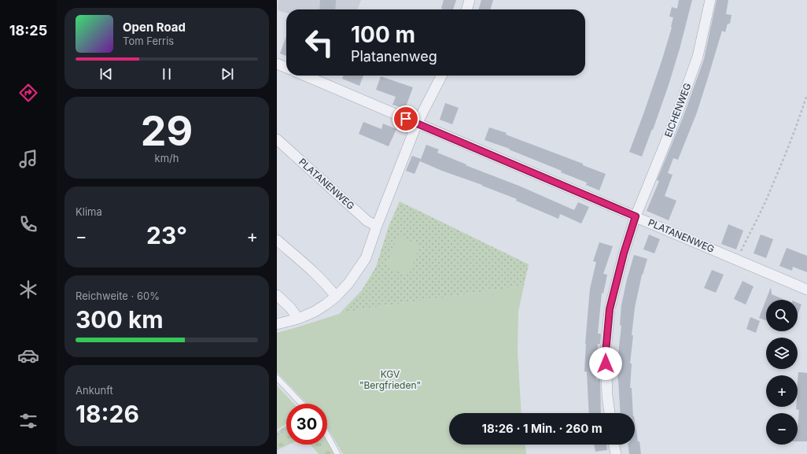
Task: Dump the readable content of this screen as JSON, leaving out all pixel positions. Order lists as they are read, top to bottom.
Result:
{
  "streets": {
    "street": ["EICHENWEG", "PLATANENWEG"]
  },
  "crossings": [
    ["EICHENWEG", "PLATANENWEG"]
  ],
  "parks": ["KGV \"Bergfrieden\""],
  "page": {
    "tabs": "18:25",
    "turn": ["100 m", "Platanenweg"],
    "song": ["Open Road", "Tom Ferris"],
    "tile": [
      ["29", "km/h"],
      "Klima",
      ["Reichweite · 60%", "300 km"],
      ["Ankunft", "18:26"]
    ],
    "heat": ["−", "23°", "+"],
    "map_buttons": ["+", "−"],
    "limit": "30",
    "trip": "18:26 · 1 Min. · 260 m"
  }
}
